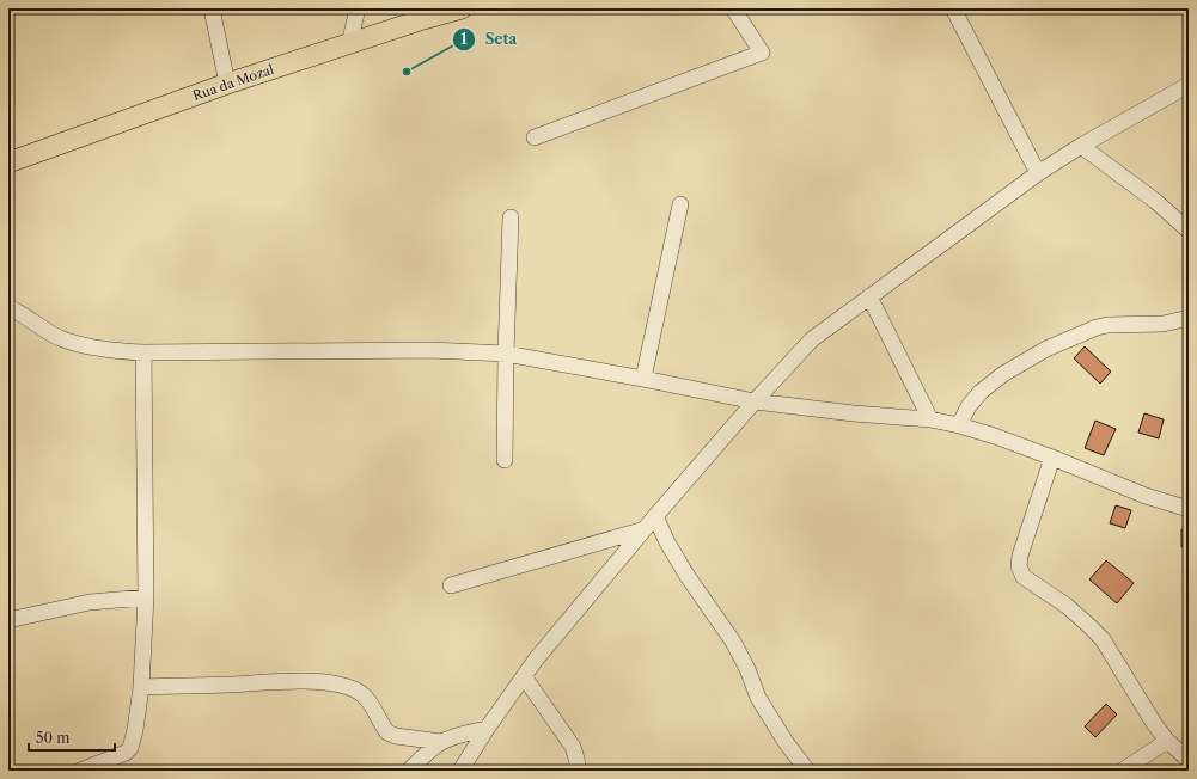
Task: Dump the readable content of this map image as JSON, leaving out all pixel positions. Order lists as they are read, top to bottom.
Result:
{
  "streets": {
    "main road": ["Rua da Mozal"]
  },
  "places": ["Seta"],
  "scale_bar": "50 m"
}
